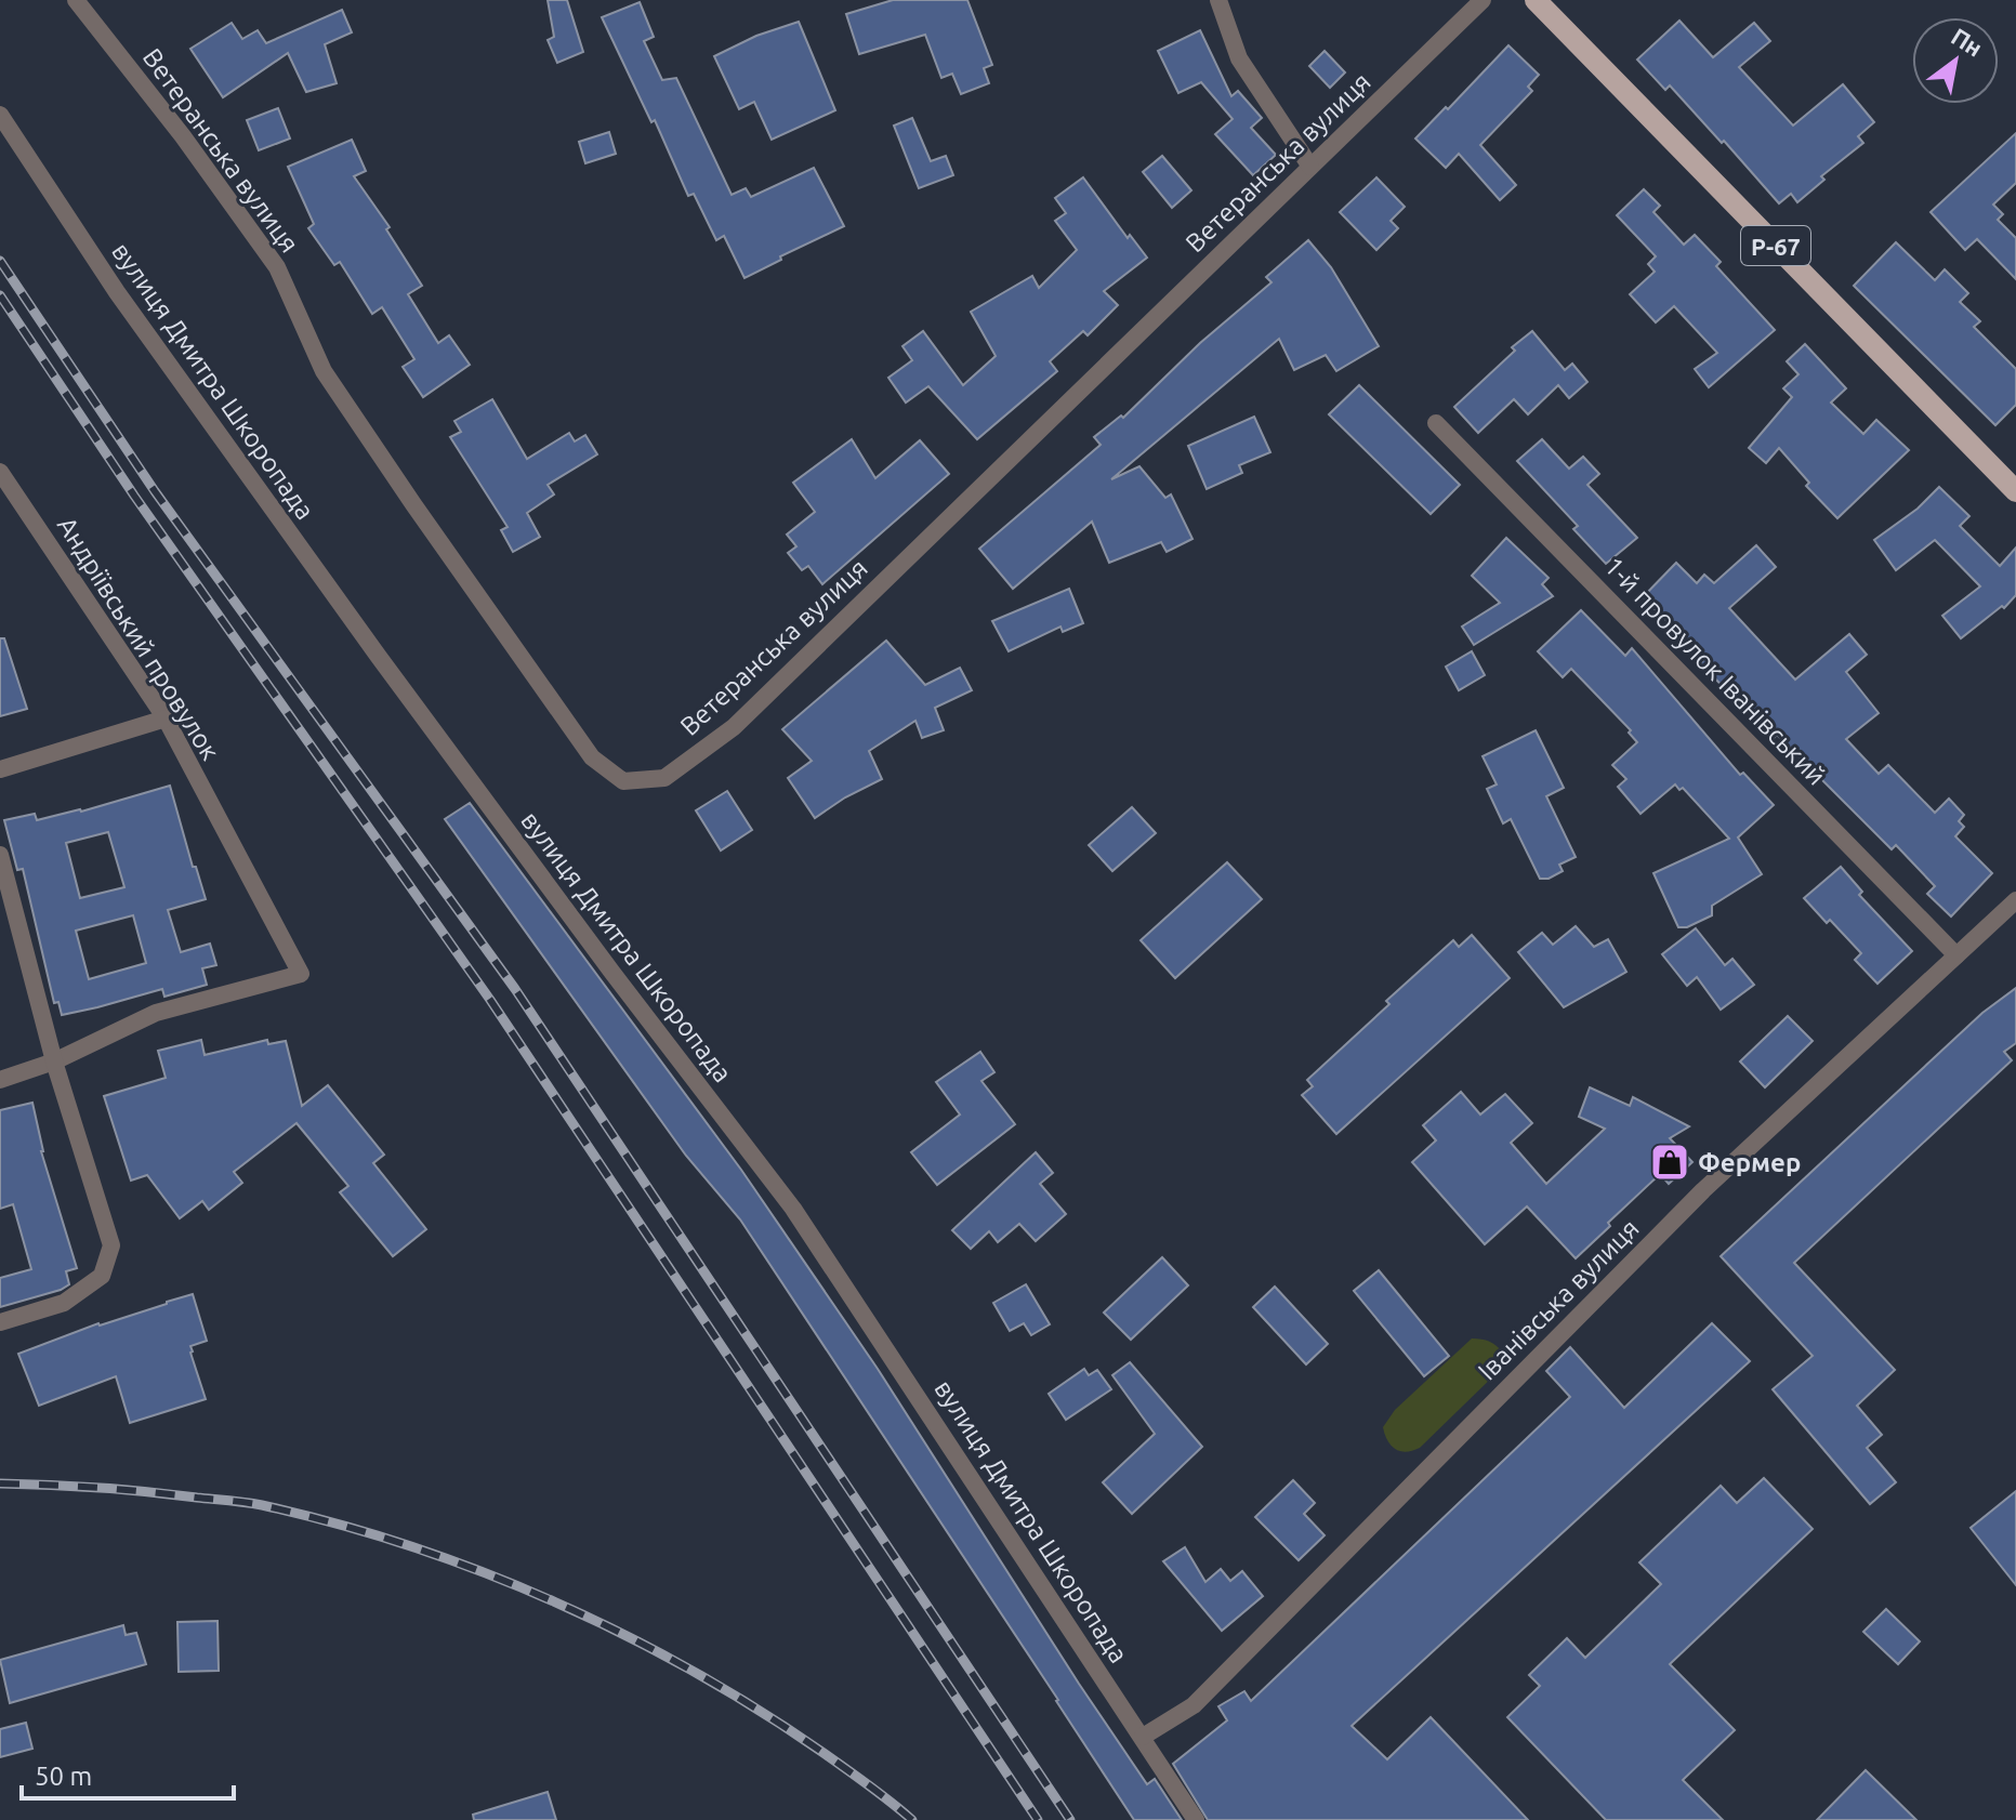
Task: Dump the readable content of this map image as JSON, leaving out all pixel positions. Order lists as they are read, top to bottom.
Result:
{
  "streets": {
    "main road": ["Р-67"],
    "street": [
      "Ветеранська вулиця",
      "вулиця Дмитра Шкоропада",
      "Андріївський провулок",
      "1-й провулок Іванівський",
      "Іванівська вулиця"
    ]
  },
  "crossings": [
    ["вулиця Дмитра Шкоропада", "Іванівська вулиця"],
    ["1-й провулок Іванівський", "Іванівська вулиця"]
  ],
  "places": {
    "shop": ["Фермер"]
  },
  "scale_bar": "50 m",
  "north": "top right"
}
